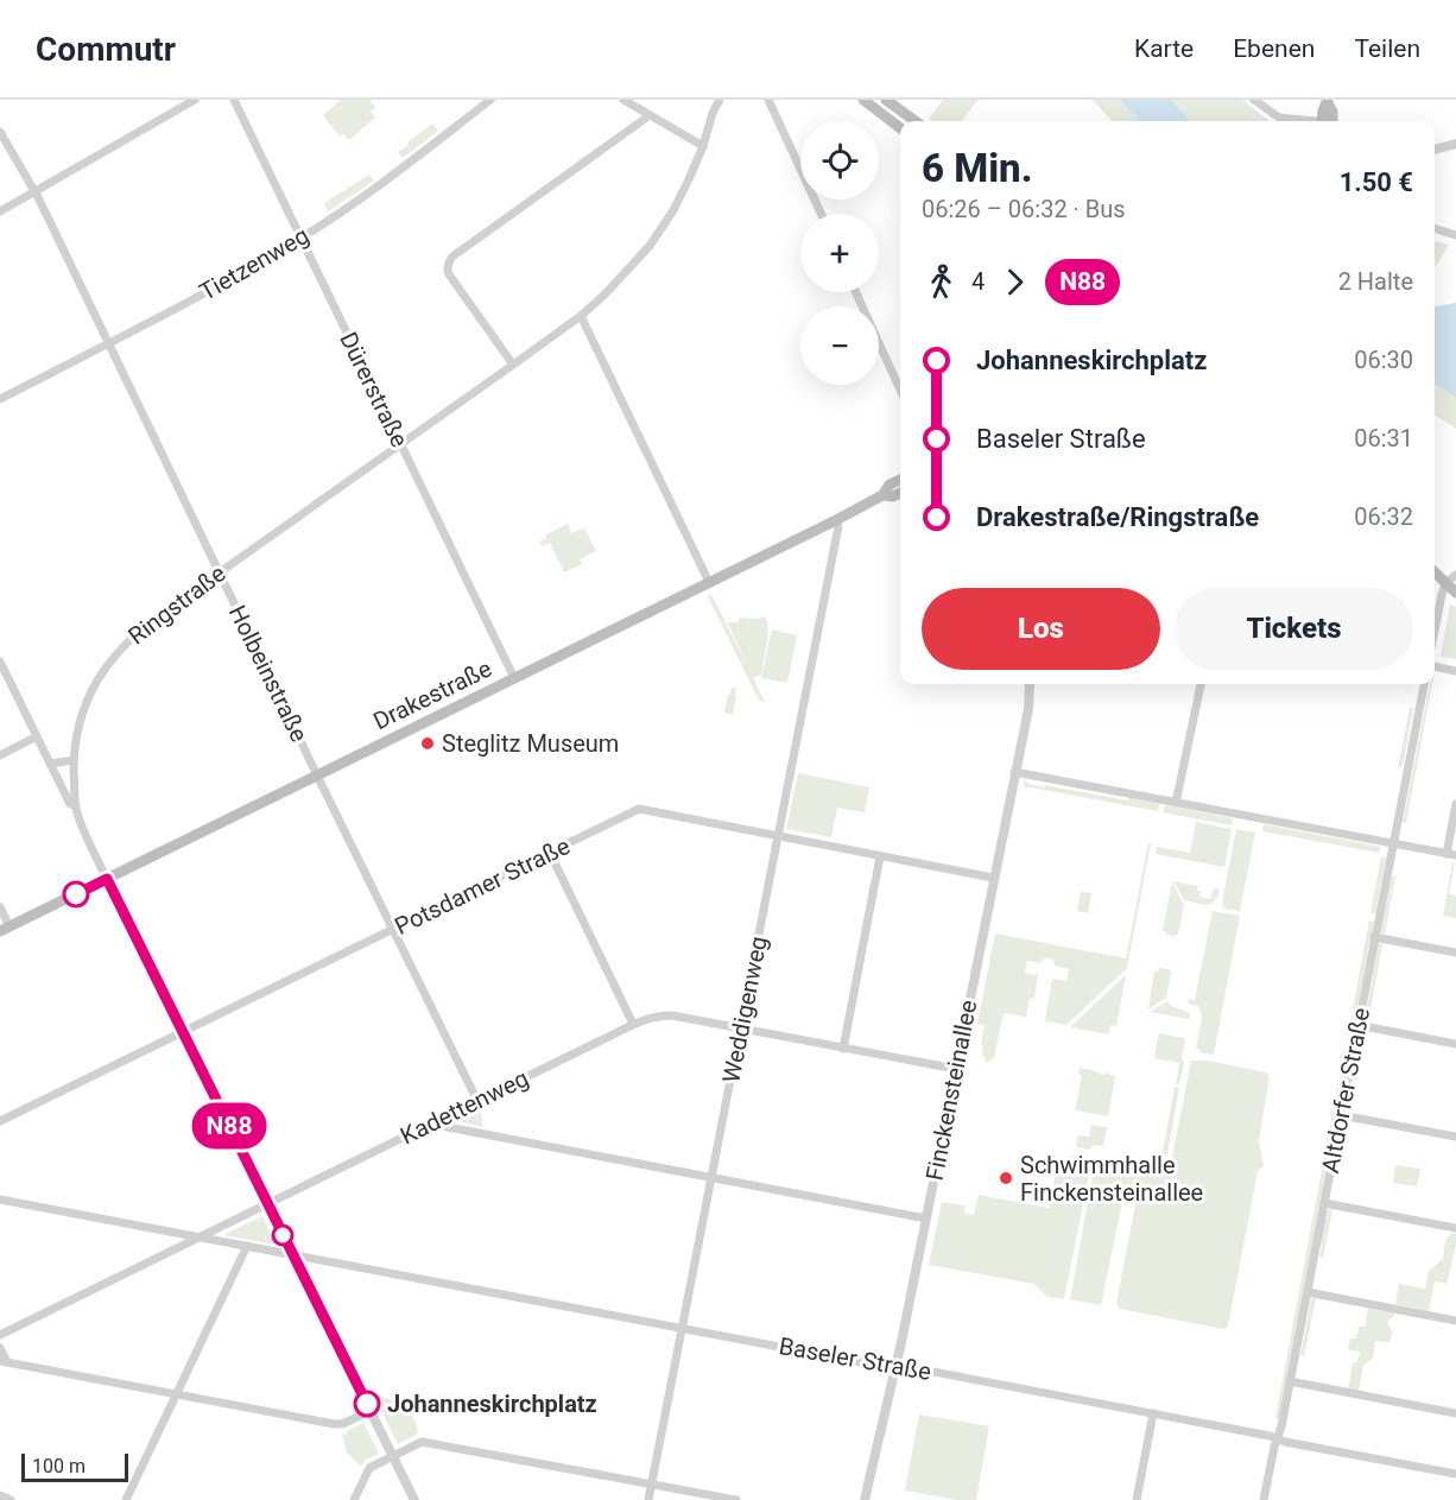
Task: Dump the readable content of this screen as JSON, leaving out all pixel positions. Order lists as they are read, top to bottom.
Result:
{
  "streets": {
    "main road": ["Drakestraße"],
    "street": [
      "Tietzenweg",
      "Dürerstraße",
      "Ringstraße",
      "Holbeinstraße",
      "Potsdamer Straße",
      "Weddigenweg",
      "Finckensteinallee",
      "Altdorfer Straße",
      "Kadettenweg",
      "Baseler Straße"
    ]
  },
  "crossings": [
    ["Tietzenweg", "Dürerstraße"],
    ["Tietzenweg", "Holbeinstraße"],
    ["Dürerstraße", "Ringstraße"],
    ["Dürerstraße", "Drakestraße"],
    ["Ringstraße", "Holbeinstraße"],
    ["Ringstraße", "Drakestraße"],
    ["Ringstraße", "Potsdamer Straße"],
    ["Ringstraße", "Kadettenweg"],
    ["Ringstraße", "Baseler Straße"],
    ["Holbeinstraße", "Drakestraße"],
    ["Holbeinstraße", "Potsdamer Straße"],
    ["Holbeinstraße", "Kadettenweg"],
    ["Drakestraße", "Weddigenweg"],
    ["Potsdamer Straße", "Weddigenweg"],
    ["Potsdamer Straße", "Finckensteinallee"],
    ["Weddigenweg", "Kadettenweg"],
    ["Weddigenweg", "Baseler Straße"],
    ["Finckensteinallee", "Kadettenweg"],
    ["Finckensteinallee", "Baseler Straße"],
    ["Altdorfer Straße", "Baseler Straße"],
    ["Kadettenweg", "Baseler Straße"]
  ],
  "places": ["Steglitz Museum", "Schwimmhalle Finckensteinallee", "Johanneskirchplatz"],
  "lines": ["bus line N88"],
  "scale_bar": "100 m",
  "page": {
    "header": "Commutr",
    "nav": ["Karte", "Ebenen", "Teilen"],
    "on_map": "N88",
    "map_buttons": ["+", "−"],
    "heading": ["6 Min.", "06:26 – 06:32 · Bus", "1.50 €"],
    "legs": ["4", "N88", "2 Halte"],
    "list": [
      {
        "name": "Johanneskirchplatz",
        "value": "06:30"
      },
      {
        "name": "Baseler Straße",
        "value": "06:31"
      },
      {
        "name": "Drakestraße/Ringstraße",
        "value": "06:32"
      }
    ],
    "buttons": ["Los", "Tickets"],
    "scale": "100 m"
  }
}
